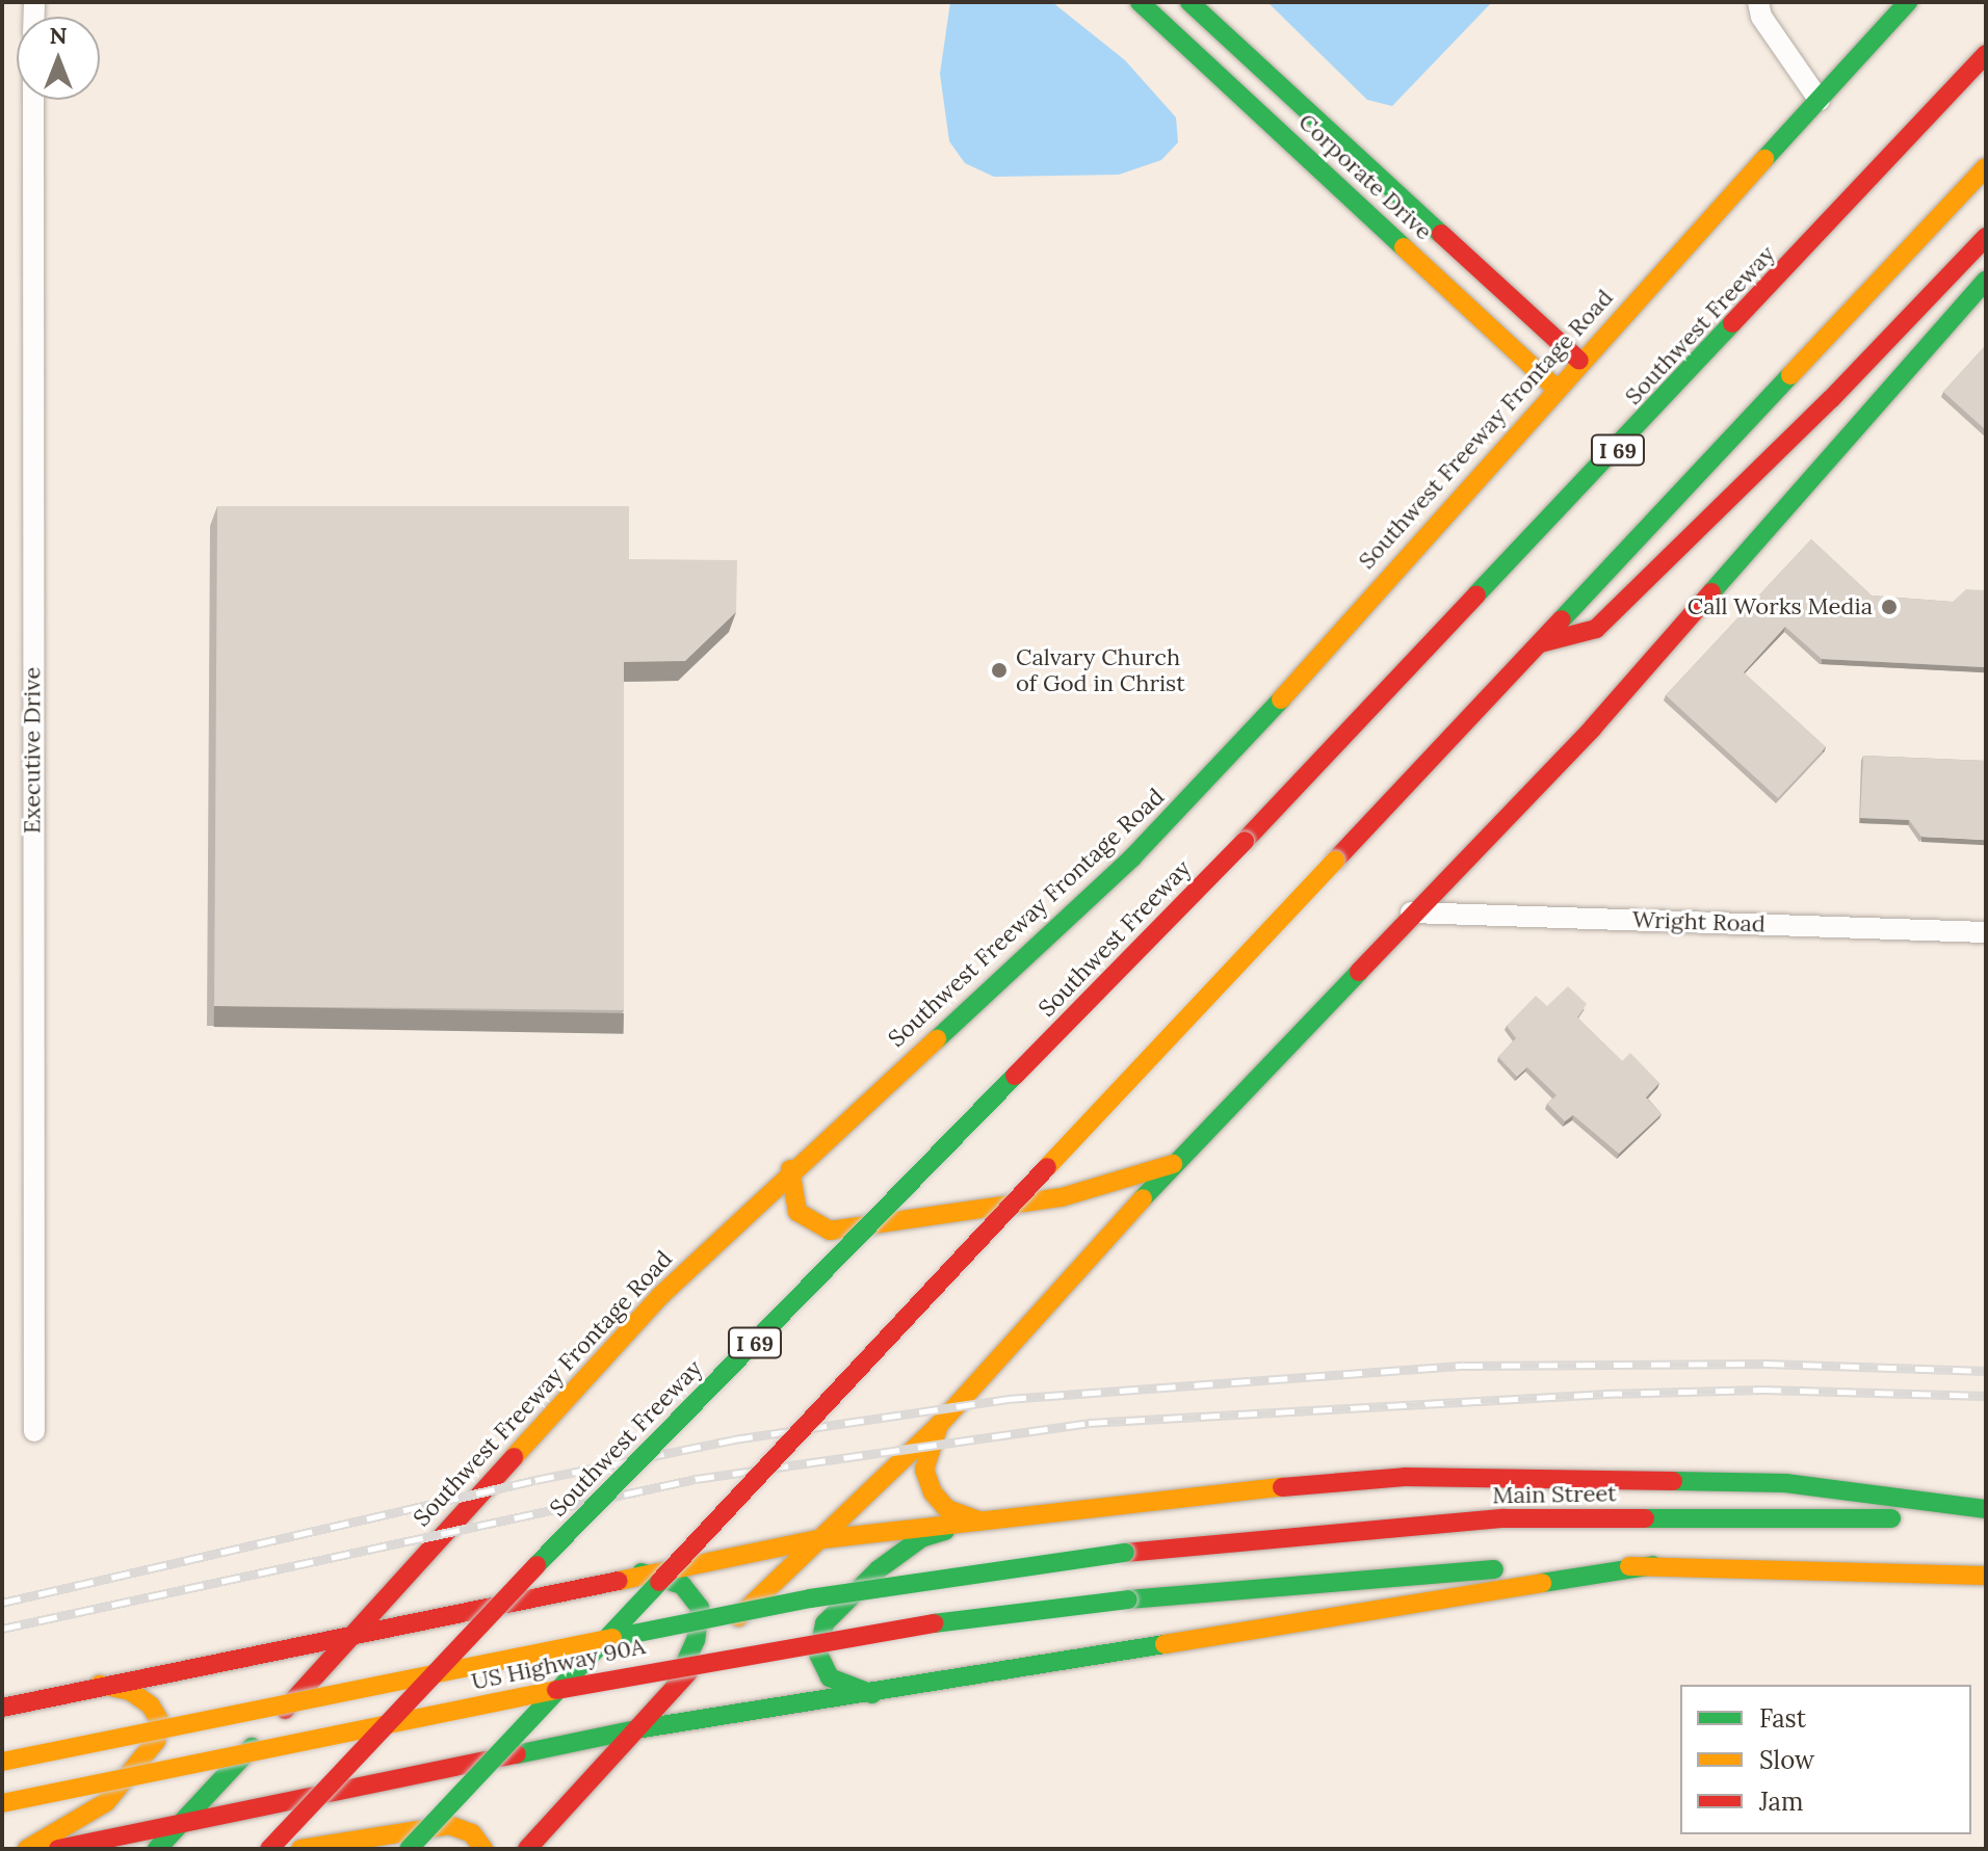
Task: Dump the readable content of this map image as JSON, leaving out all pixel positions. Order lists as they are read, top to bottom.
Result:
{
  "streets": {
    "main road": [
      "Corporate Drive",
      "Southwest Freeway",
      "Southwest Freeway Frontage Road",
      "I 69",
      "Main Street",
      "US Highway 90A"
    ],
    "street": ["Executive Drive", "Wright Road"]
  },
  "crossings": [
    ["Corporate Drive", "Southwest Freeway Frontage Road"],
    ["Main Street", "US Highway 90A"]
  ],
  "places": ["Call Works Media", "Calvary Church of God in Christ"],
  "legend": ["Fast", "Slow", "Jam"],
  "north": "top"
}
